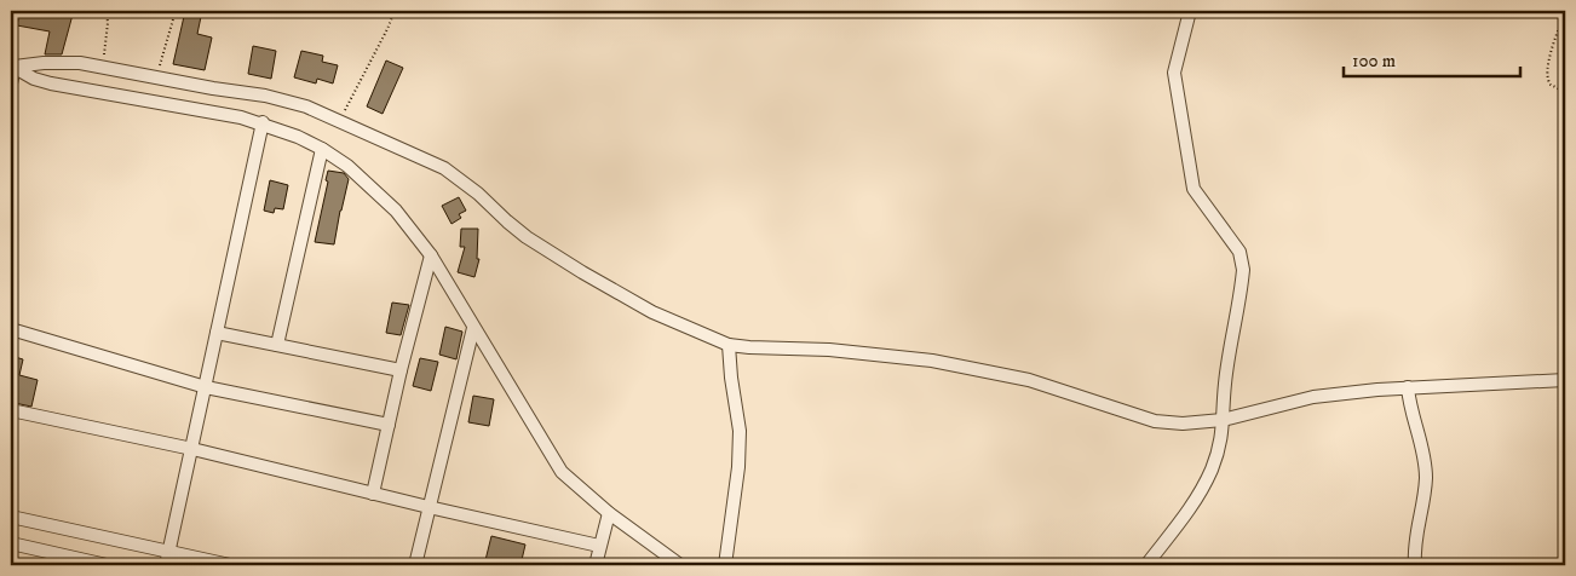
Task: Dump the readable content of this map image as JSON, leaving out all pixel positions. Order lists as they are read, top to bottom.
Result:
{
  "scale_bar": "100 m"
}
